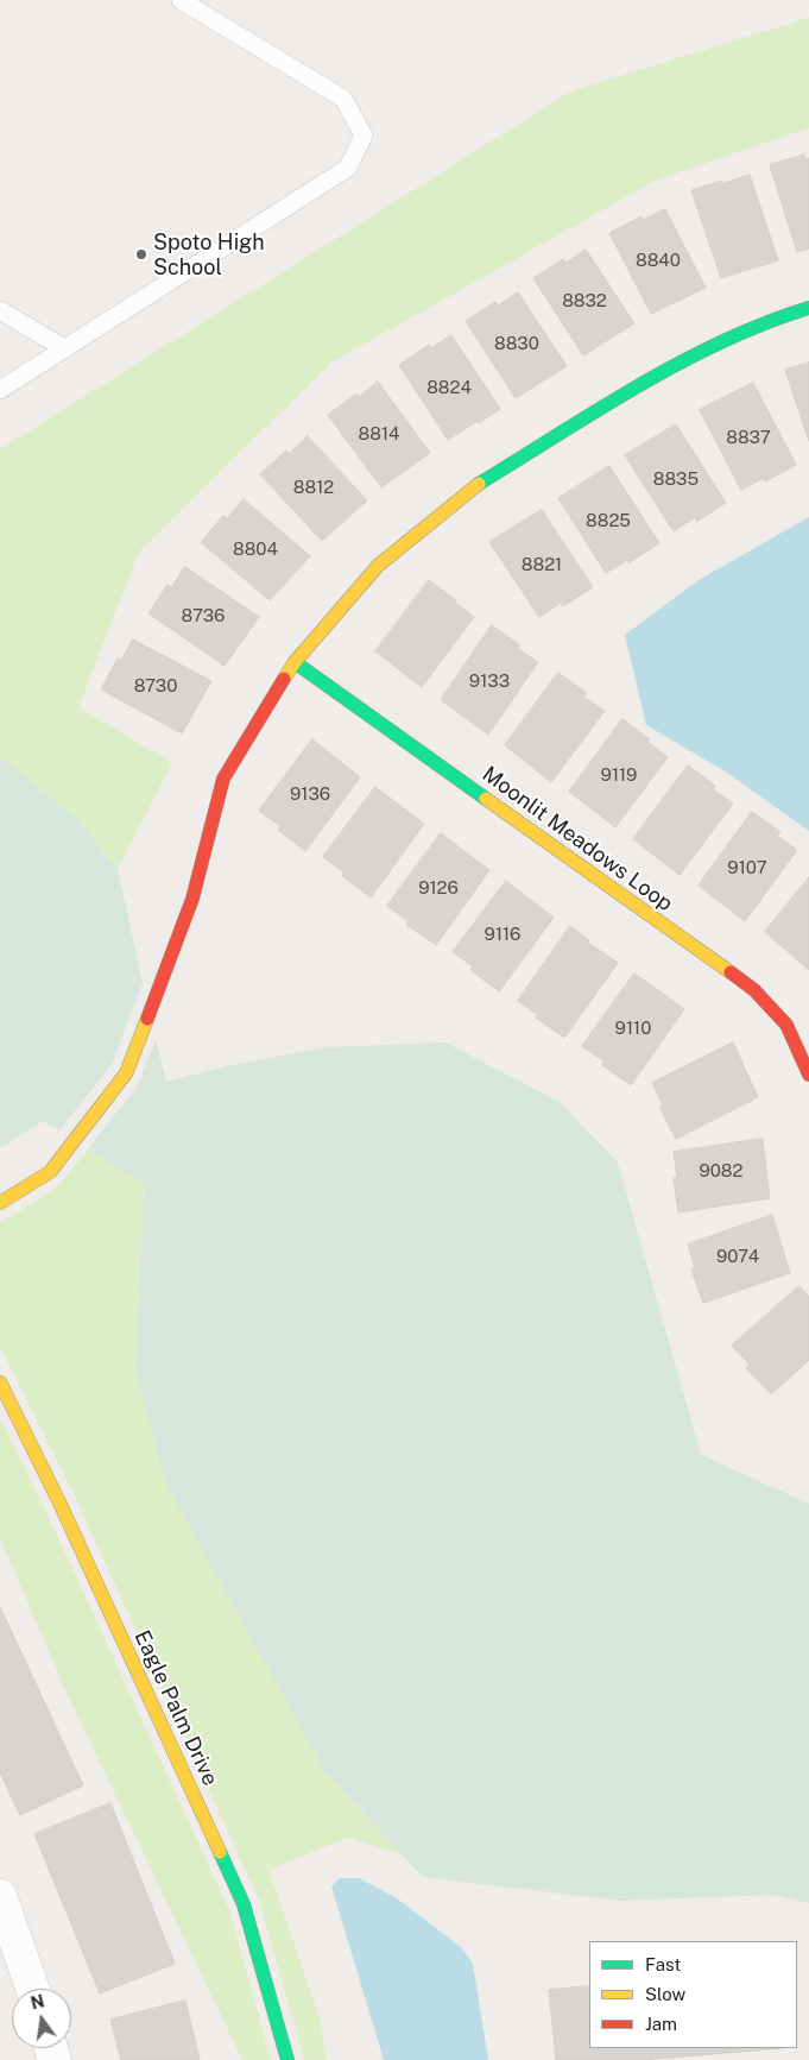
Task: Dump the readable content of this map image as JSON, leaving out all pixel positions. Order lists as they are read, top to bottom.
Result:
{
  "streets": {
    "street": ["Moonlit Meadows Loop", "Eagle Palm Drive"]
  },
  "places": ["Spoto High School"],
  "house_numbers": [
    "8840",
    "8832",
    "8830",
    "8824",
    "8814",
    "8837",
    "8835",
    "8812",
    "8825",
    "8804",
    "8821",
    "8736",
    "9133",
    "8730",
    "9119",
    "9136",
    "9107",
    "9126",
    "9116",
    "9110",
    "9082",
    "9074"
  ],
  "legend": ["Fast", "Slow", "Jam"],
  "north": "top"
}
